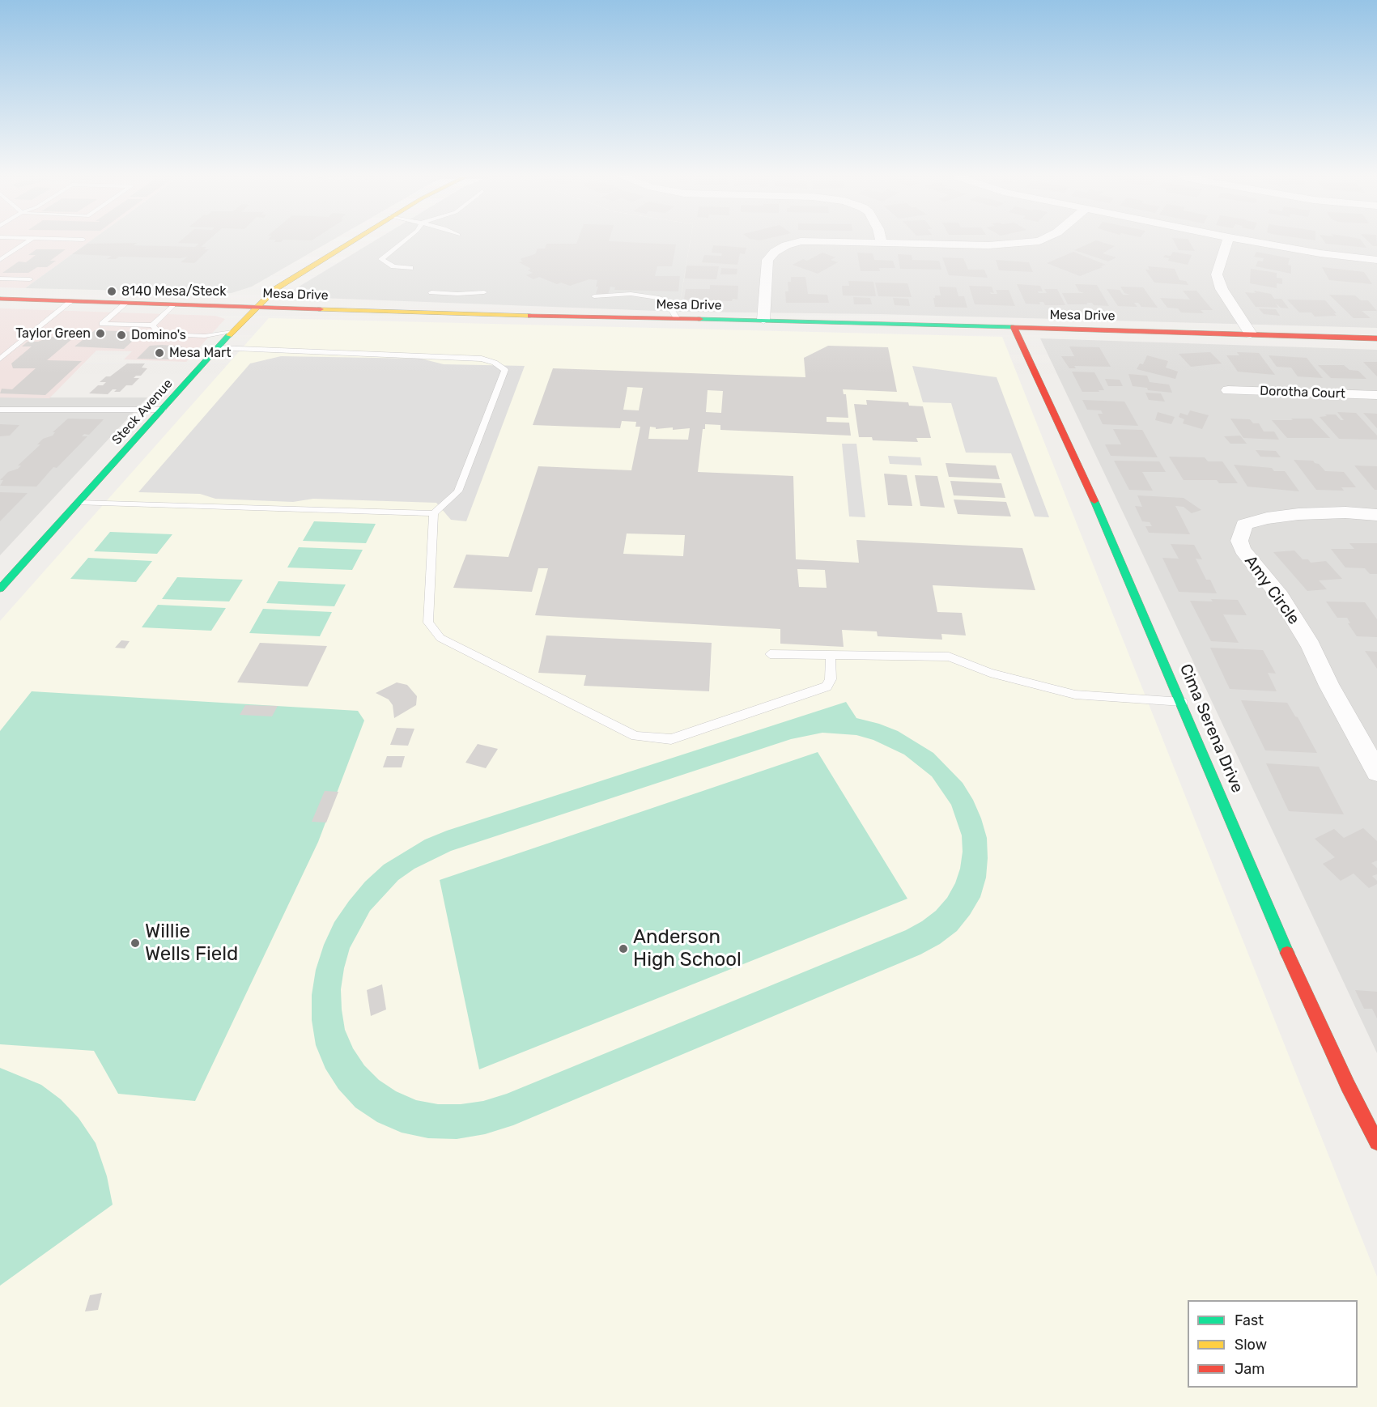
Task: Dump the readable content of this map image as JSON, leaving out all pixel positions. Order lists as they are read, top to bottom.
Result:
{
  "streets": {
    "street": [
      "Mesa Drive",
      "Dorotha Court",
      "Steck Avenue",
      "Amy Circle",
      "Cima Serena Drive"
    ]
  },
  "crossings": [
    ["Mesa Drive", "Steck Avenue"],
    ["Mesa Drive", "Cima Serena Drive"]
  ],
  "places": [
    "8140 Mesa/Steck",
    "Taylor Green",
    "Domino's",
    "Mesa Mart",
    "Willie Wells Field",
    "Anderson High School"
  ],
  "legend": ["Fast", "Slow", "Jam"]
}
